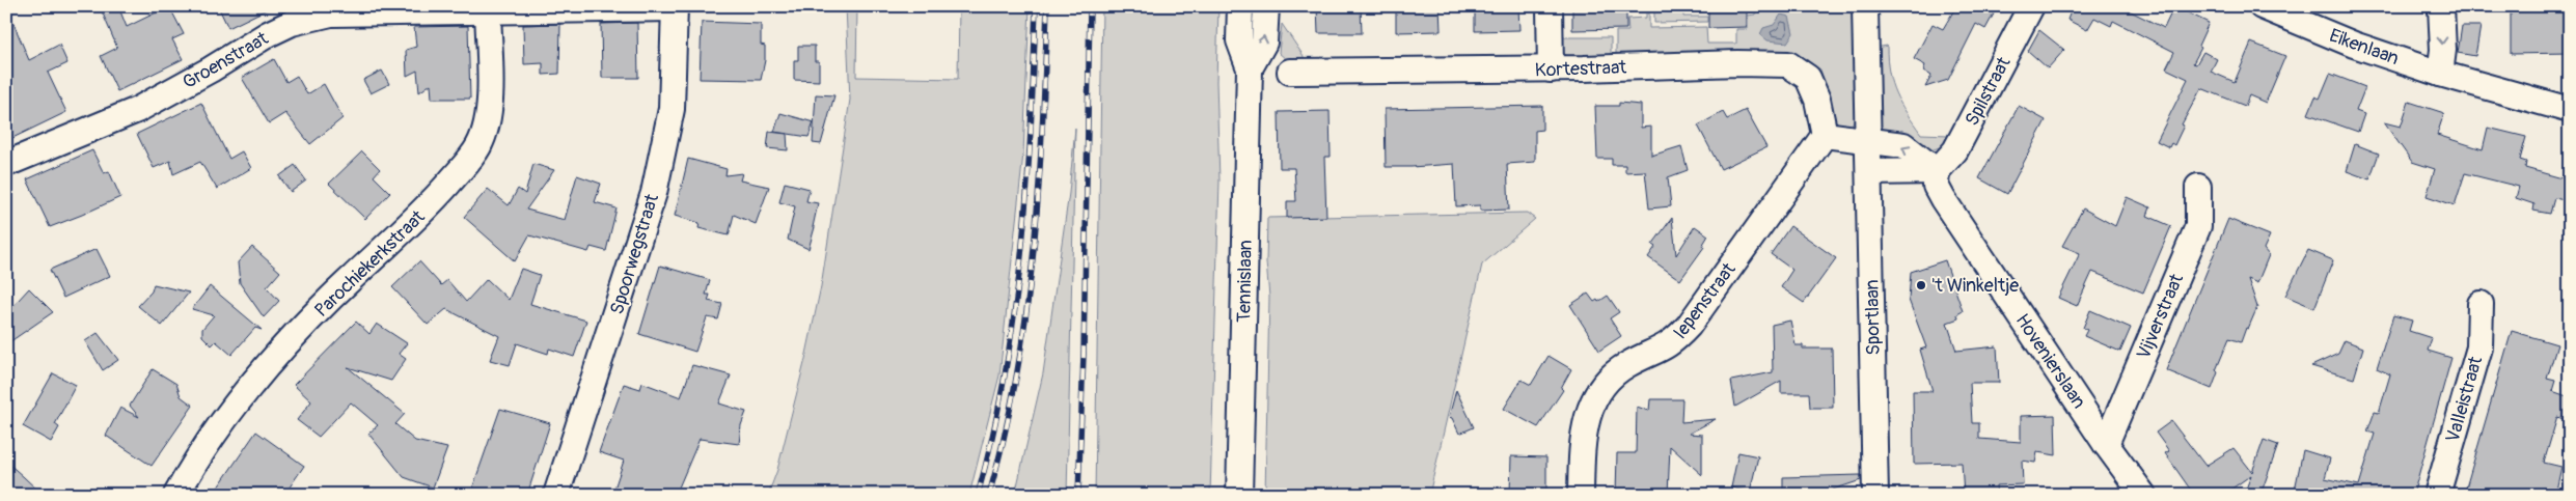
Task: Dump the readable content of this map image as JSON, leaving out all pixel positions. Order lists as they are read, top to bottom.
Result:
{
  "streets": {
    "street": [
      "Eikenlaan",
      "Groenstraat",
      "Kortestraat",
      "Spilstraat",
      "Spoorwegstraat",
      "Parochiekerkstraat",
      "Tennislaan",
      "Iepenstraat",
      "Vijverstraat",
      "Sportlaan",
      "Hovenierslaan",
      "Valleistraat"
    ]
  },
  "crossings": [
    ["Groenstraat", "Spoorwegstraat"],
    ["Groenstraat", "Parochiekerkstraat"],
    ["Kortestraat", "Iepenstraat"],
    ["Spilstraat", "Hovenierslaan"],
    ["Vijverstraat", "Hovenierslaan"]
  ],
  "places": ["'t Winkeltje"]
}
